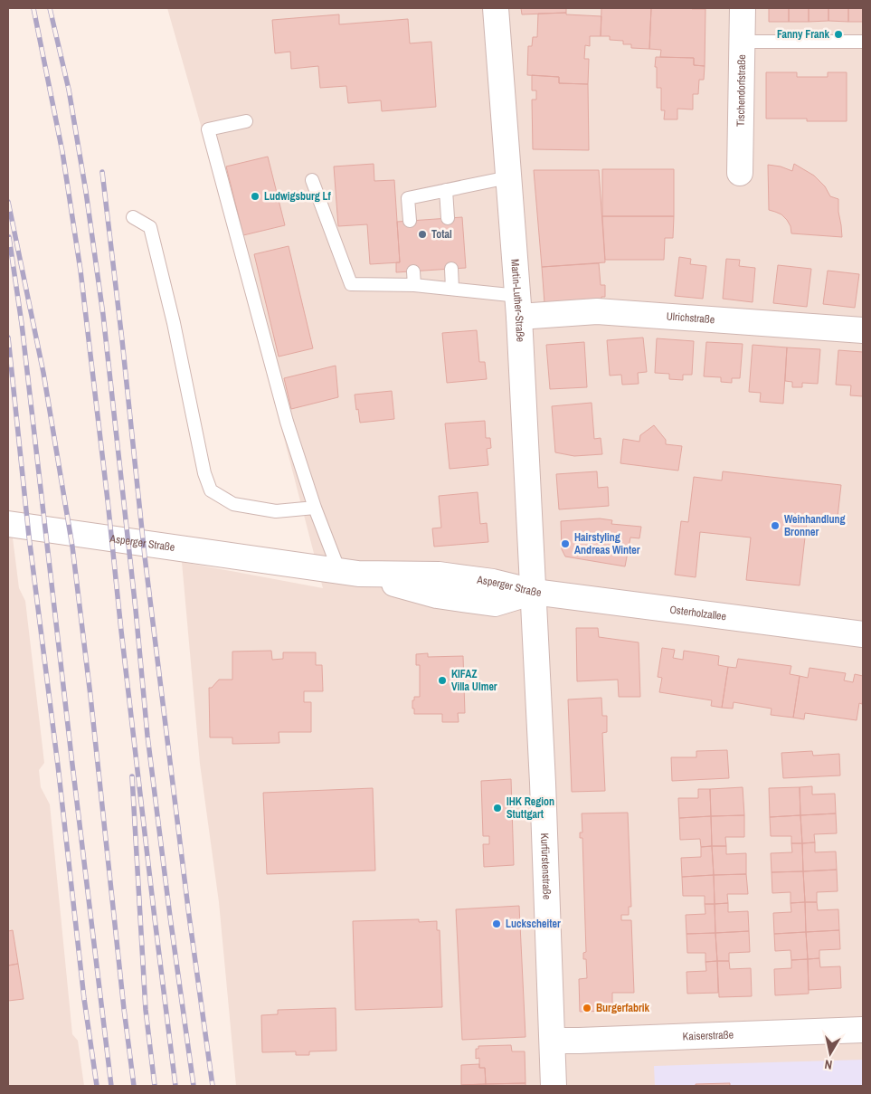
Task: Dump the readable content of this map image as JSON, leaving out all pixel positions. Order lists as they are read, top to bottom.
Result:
{
  "streets": {
    "street": [
      "Tischendorfstraße",
      "Martin-Luther-Straße",
      "Ulrichstraße",
      "Asperger Straße",
      "Osterholzallee",
      "Kurfürstenstraße",
      "Kaiserstraße"
    ]
  },
  "crossings": [
    ["Martin-Luther-Straße", "Ulrichstraße"],
    ["Martin-Luther-Straße", "Asperger Straße"],
    ["Martin-Luther-Straße", "Osterholzallee"],
    ["Martin-Luther-Straße", "Kurfürstenstraße"],
    ["Asperger Straße", "Osterholzallee"],
    ["Asperger Straße", "Kurfürstenstraße"],
    ["Osterholzallee", "Kurfürstenstraße"],
    ["Kurfürstenstraße", "Kaiserstraße"]
  ],
  "places": [
    "Fanny Frank",
    "Ludwigsburg Lf",
    "Total",
    "Weinhandlung Bronner",
    "Hairstyling Andreas Winter",
    "KIFAZ Villa Ulmer",
    "IHK Region Stuttgart",
    "Luckscheiter",
    "Burgerfabrik"
  ],
  "north": "bottom"
}
